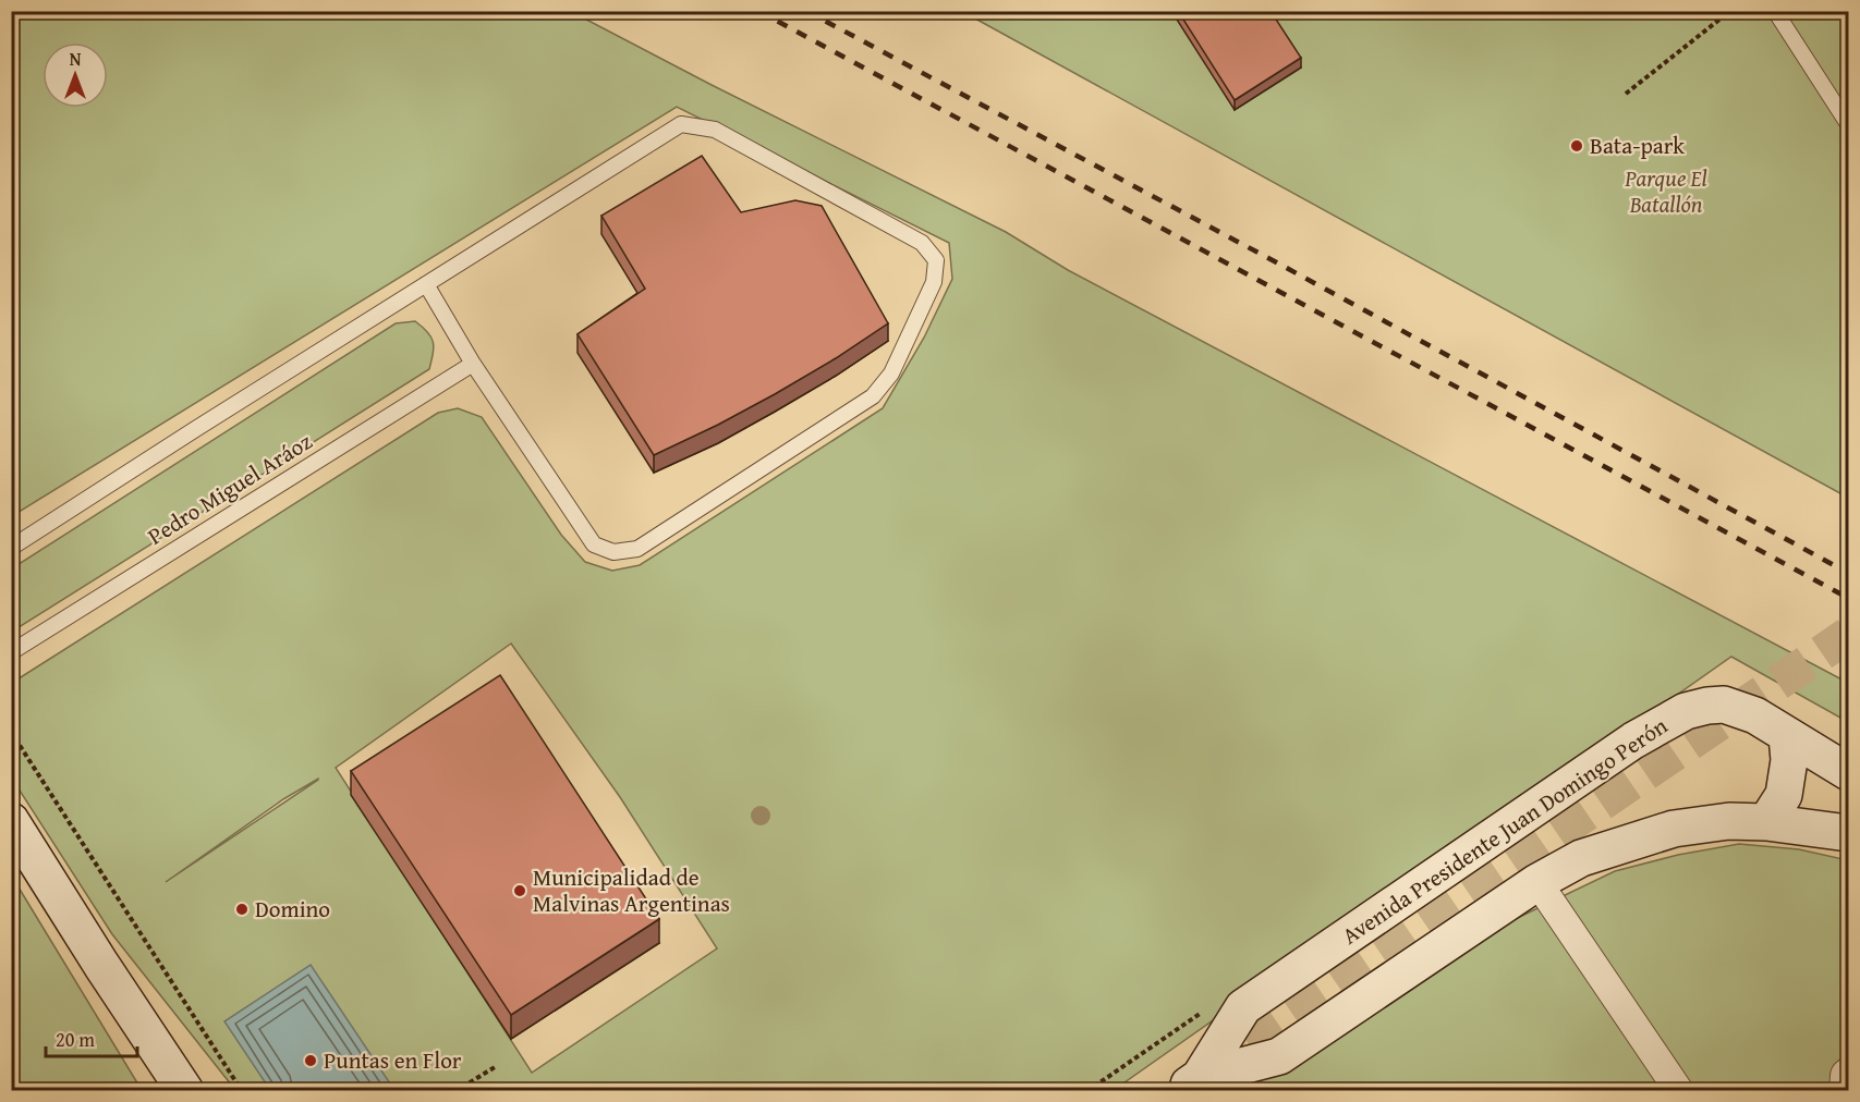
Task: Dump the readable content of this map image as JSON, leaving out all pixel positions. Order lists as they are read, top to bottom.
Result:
{
  "streets": {
    "main road": ["Avenida Presidente Juan Domingo Perón"],
    "lane": ["Pedro Miguel Aráoz"]
  },
  "parks": ["Parque El Batallón"],
  "places": [
    "Bata-park",
    "Municipalidad de Malvinas Argentinas",
    "Domino",
    "Puntas en Flor"
  ],
  "scale_bar": "20 m",
  "north": "top"
}
